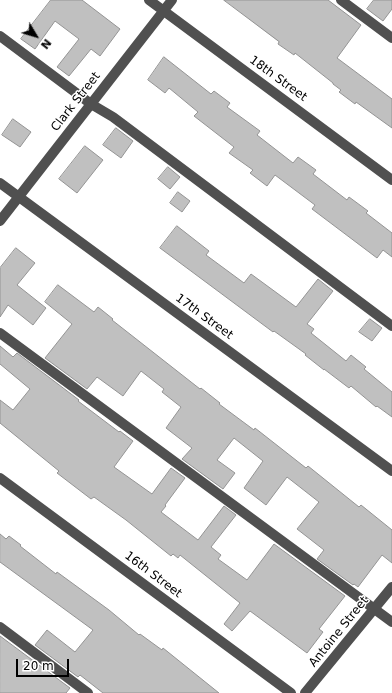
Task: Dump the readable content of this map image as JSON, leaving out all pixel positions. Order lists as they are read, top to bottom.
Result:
{
  "streets": {
    "street": [
      "18th Street",
      "Clark Street",
      "17th Street",
      "16th Street",
      "Antoine Street"
    ]
  },
  "crossings": [
    ["18th Street", "Clark Street"],
    ["Clark Street", "17th Street"]
  ],
  "scale_bar": "20 m",
  "north": "bottom right"
}
